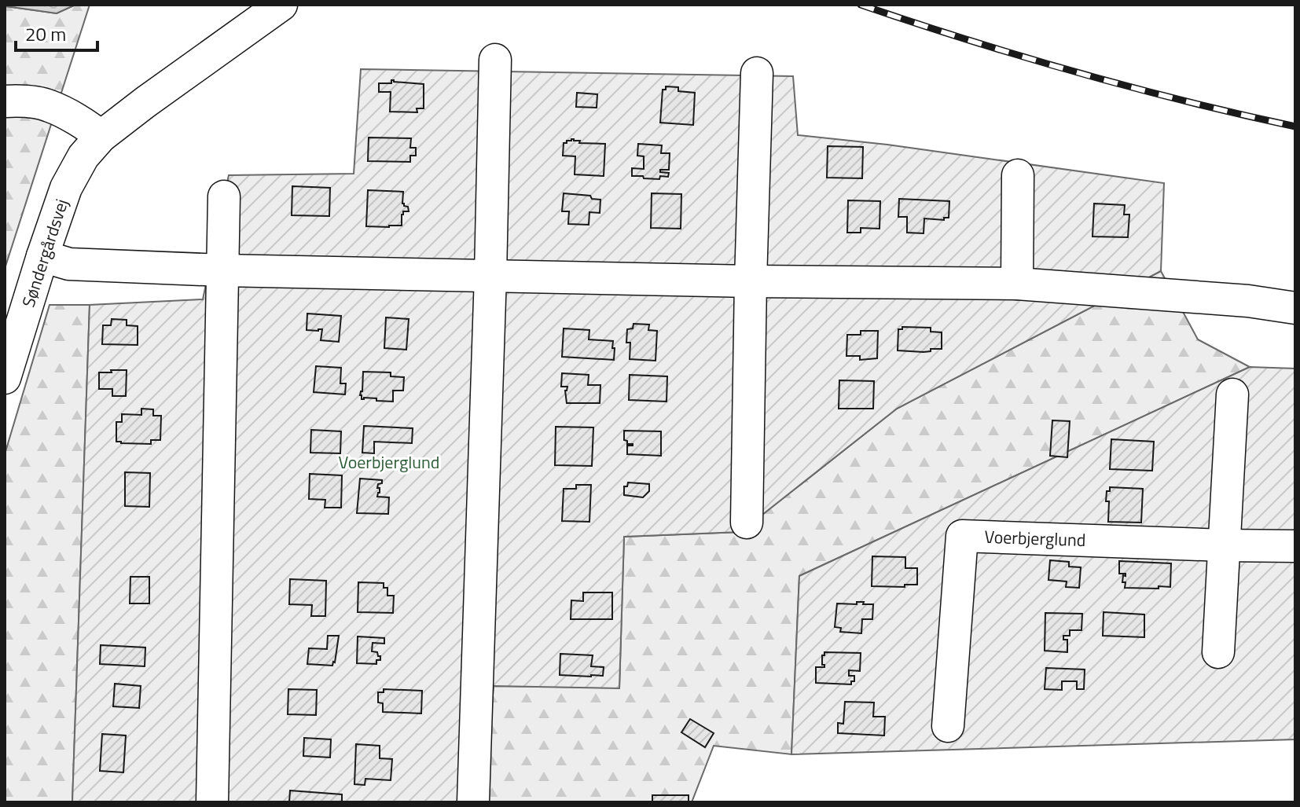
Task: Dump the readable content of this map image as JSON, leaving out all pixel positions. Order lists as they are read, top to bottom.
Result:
{
  "streets": {
    "street": ["Søndergårdsvej", "Voerbjerglund"]
  },
  "parks": ["Voerbjerglund"],
  "scale_bar": "20 m"
}
